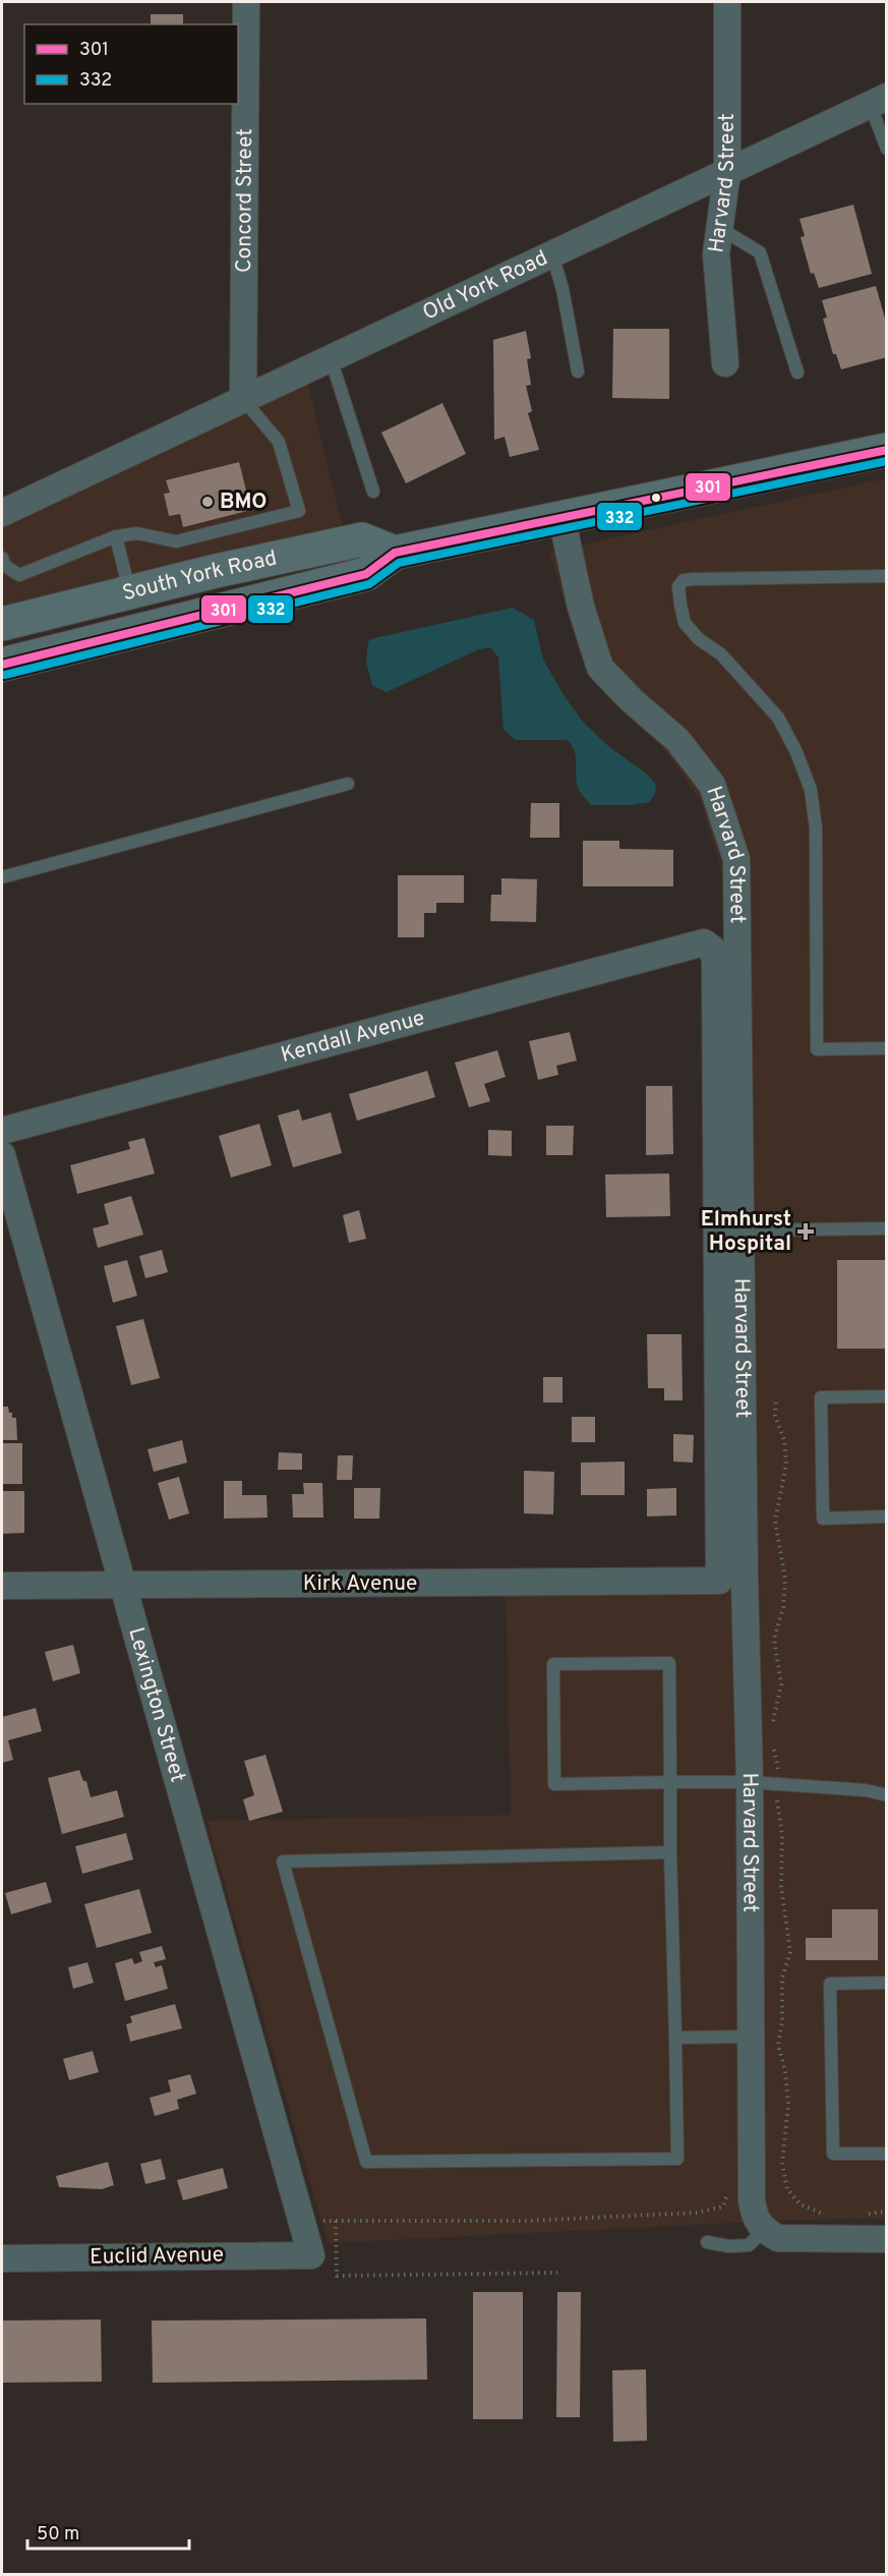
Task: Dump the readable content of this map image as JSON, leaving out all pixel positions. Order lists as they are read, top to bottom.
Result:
{
  "streets": {
    "main road": ["South York Road"],
    "street": [
      "Harvard Street",
      "Concord Street",
      "Old York Road",
      "Kendall Avenue",
      "Kirk Avenue",
      "Lexington Street",
      "Euclid Avenue"
    ]
  },
  "crossings": [
    ["Harvard Street", "Old York Road"],
    ["Harvard Street", "South York Road"],
    ["Harvard Street", "Kendall Avenue"],
    ["Harvard Street", "Kirk Avenue"],
    ["Concord Street", "Old York Road"],
    ["Kirk Avenue", "Lexington Street"],
    ["Lexington Street", "Euclid Avenue"]
  ],
  "places": {
    "other": ["BMO"],
    "health": ["Elmhurst Hospital"]
  },
  "lines": ["transit line 301", "transit line 332"],
  "legend": ["301", "332"],
  "scale_bar": "50 m"
}
